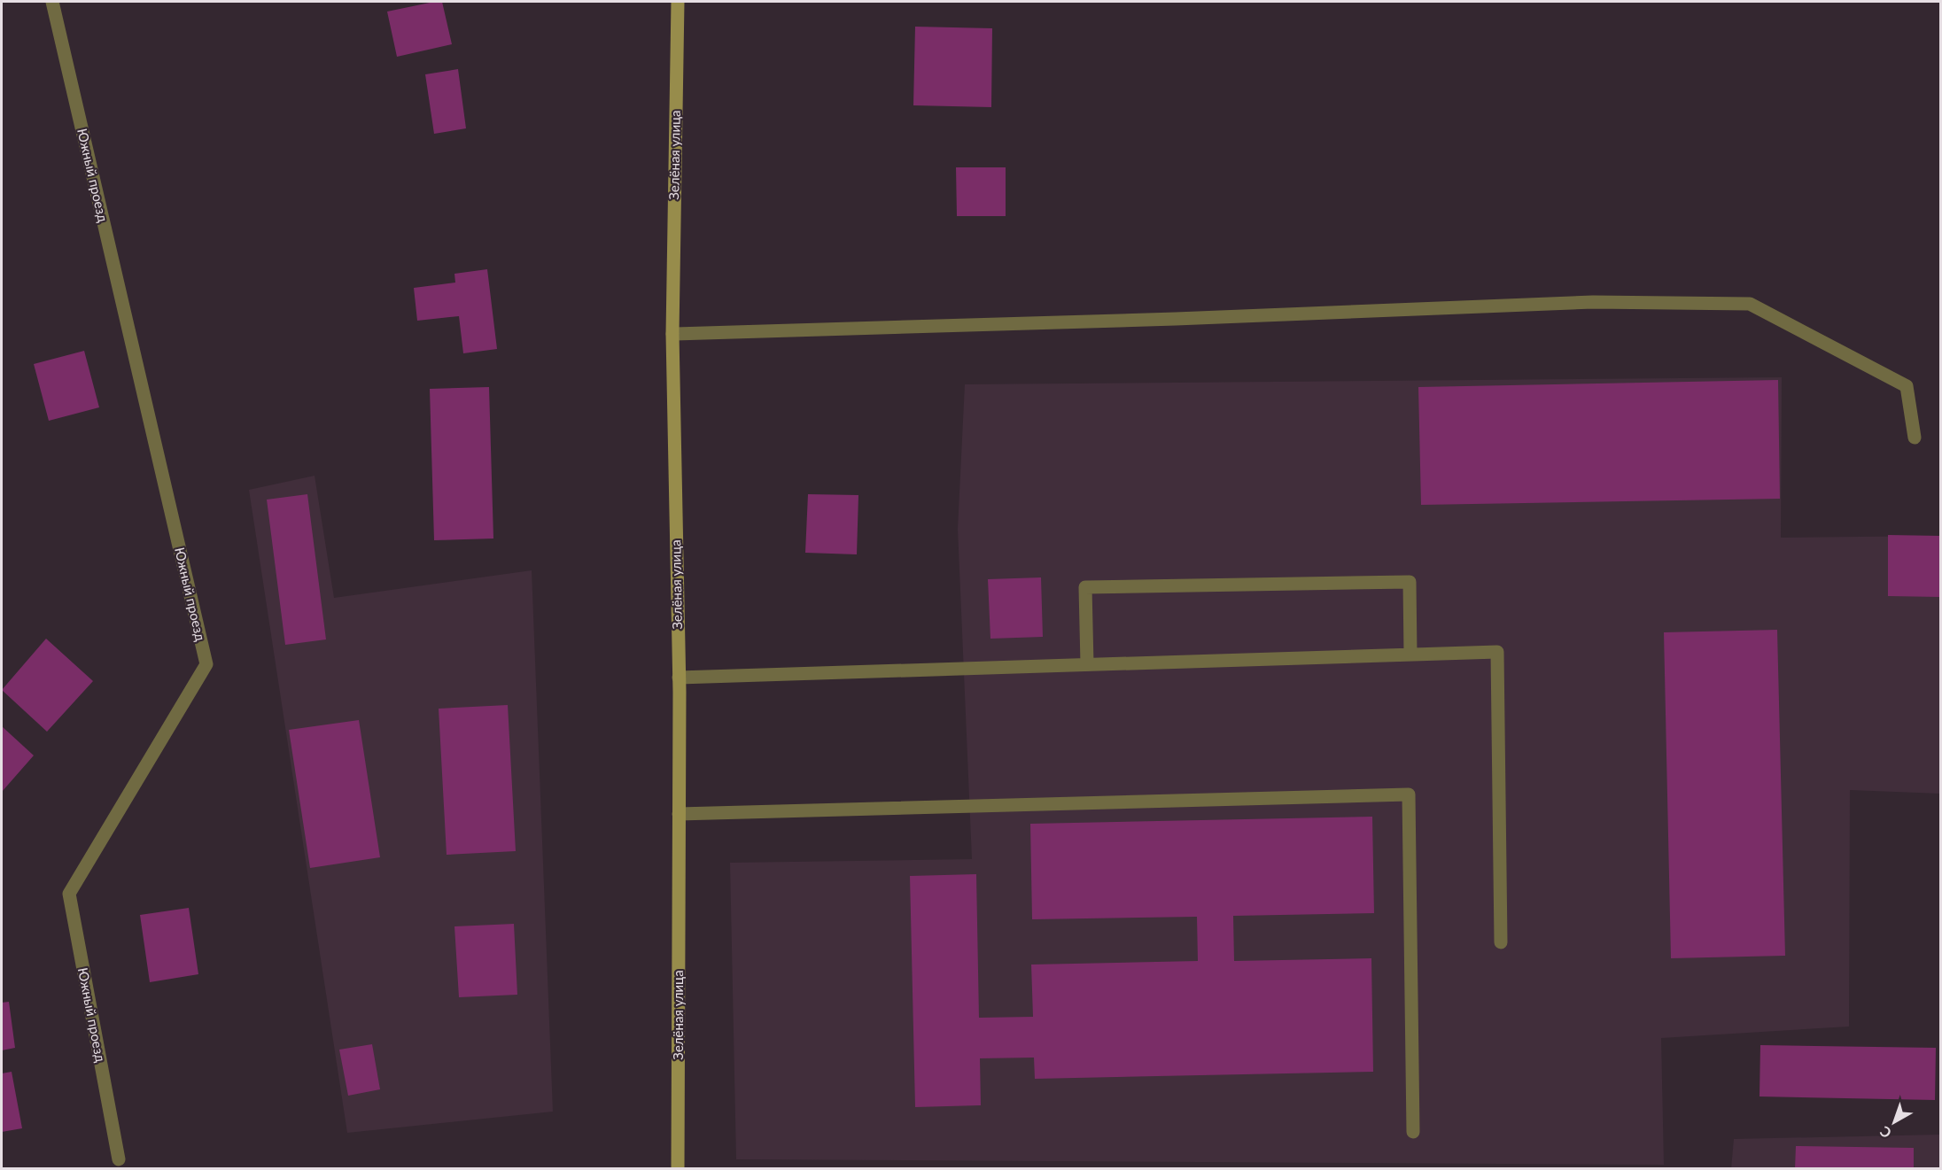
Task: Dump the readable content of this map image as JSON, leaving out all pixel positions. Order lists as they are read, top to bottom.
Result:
{
  "streets": {
    "street": ["Зелёная улица", "Южный проезд"]
  },
  "north": "bottom left"
}
